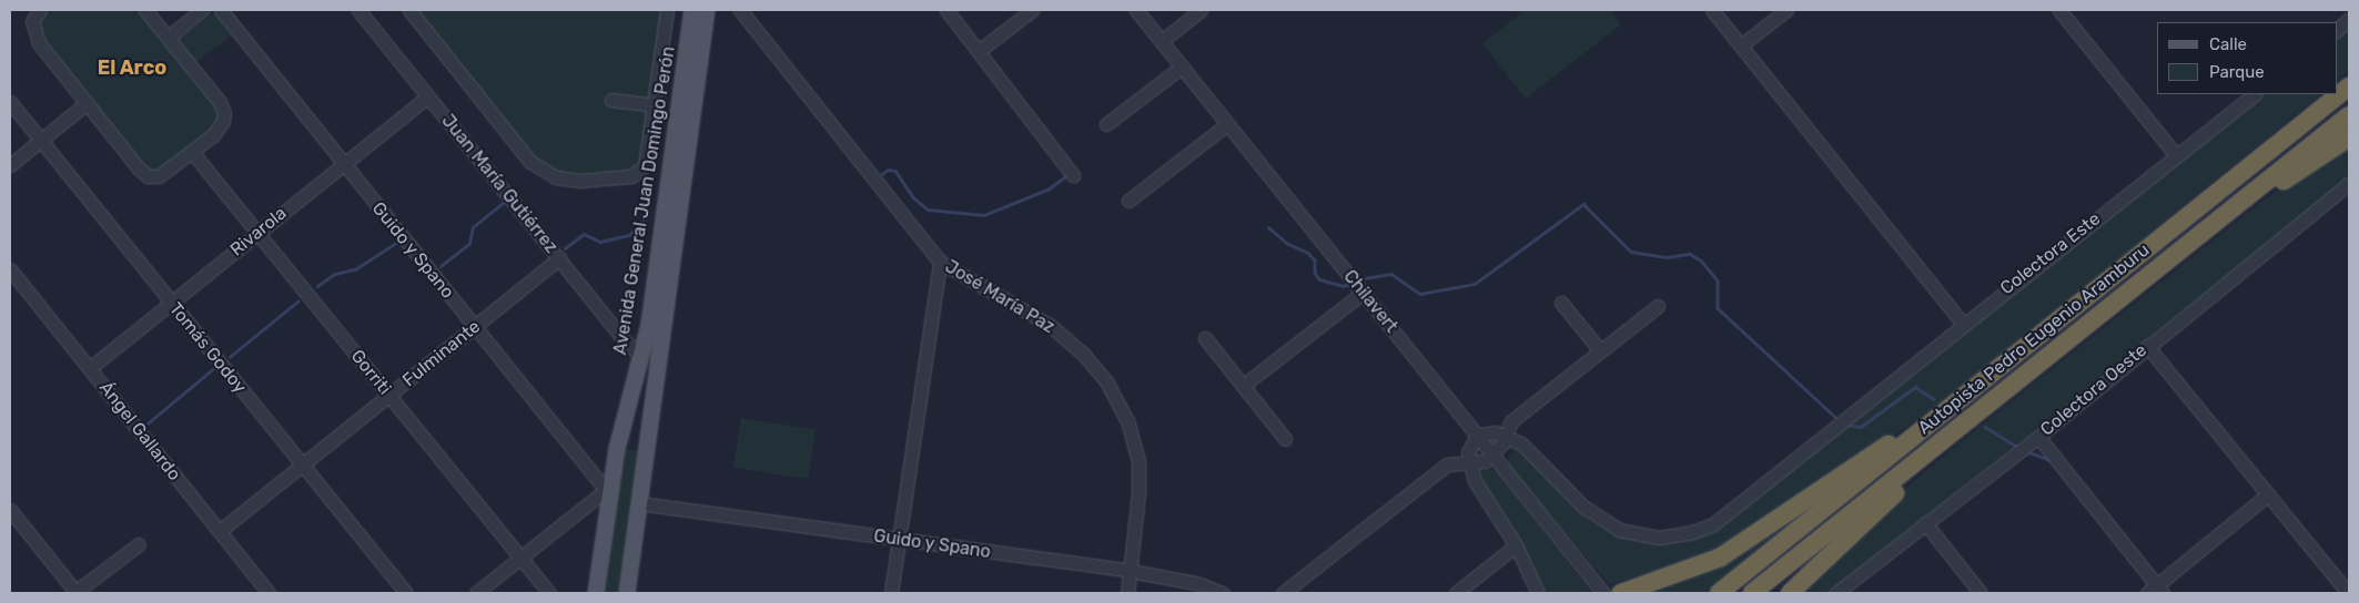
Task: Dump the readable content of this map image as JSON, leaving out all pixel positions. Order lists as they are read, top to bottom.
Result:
{
  "streets": {
    "highway": ["Autopista Pedro Eugenio Aramburu"],
    "main road": ["Avenida General Juan Domingo Perón"],
    "street": [
      "Juan María Gutiérrez",
      "Rivarola",
      "Guido y Spano",
      "Colectora Este",
      "José María Paz",
      "Chilavert",
      "Tomás Godoy",
      "Fulminante",
      "Gorriti",
      "Colectora Oeste",
      "Ángel Gallardo"
    ]
  },
  "crossings": [
    ["Juan María Gutiérrez", "Avenida General Juan Domingo Perón"],
    ["Juan María Gutiérrez", "Rivarola"],
    ["Juan María Gutiérrez", "Fulminante"],
    ["Avenida General Juan Domingo Perón", "Guido y Spano"],
    ["Rivarola", "Guido y Spano"],
    ["Rivarola", "Tomás Godoy"],
    ["Rivarola", "Gorriti"],
    ["Rivarola", "Ángel Gallardo"],
    ["Guido y Spano", "José María Paz"],
    ["Guido y Spano", "Fulminante"],
    ["Tomás Godoy", "Fulminante"],
    ["Fulminante", "Gorriti"],
    ["Fulminante", "Ángel Gallardo"]
  ],
  "districts": ["El Arco"],
  "legend": ["Calle", "Parque"]
}
